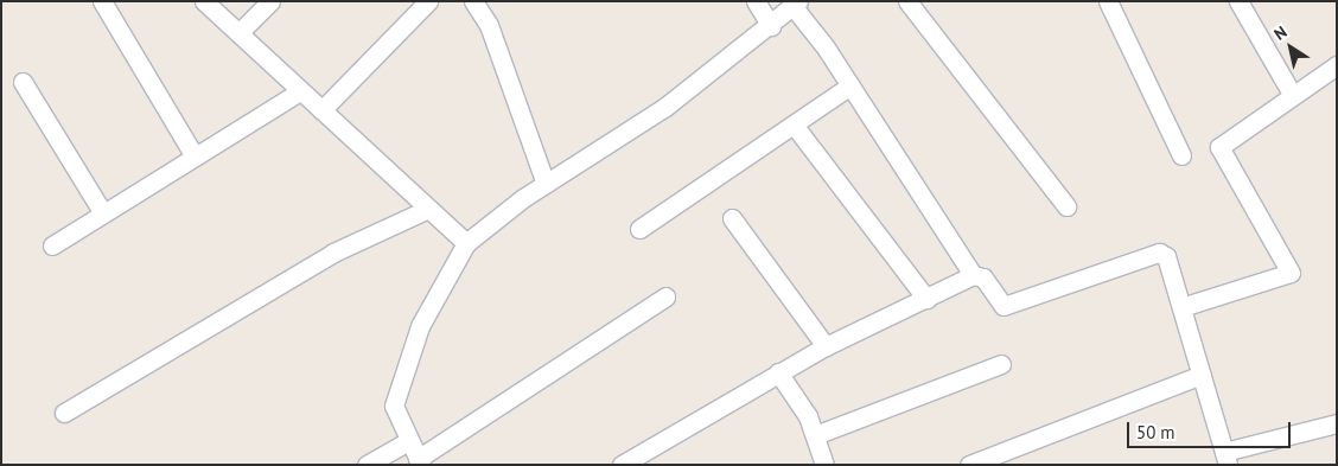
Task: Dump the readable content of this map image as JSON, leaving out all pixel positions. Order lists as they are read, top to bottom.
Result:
{
  "scale_bar": "50 m",
  "north": "top left"
}
